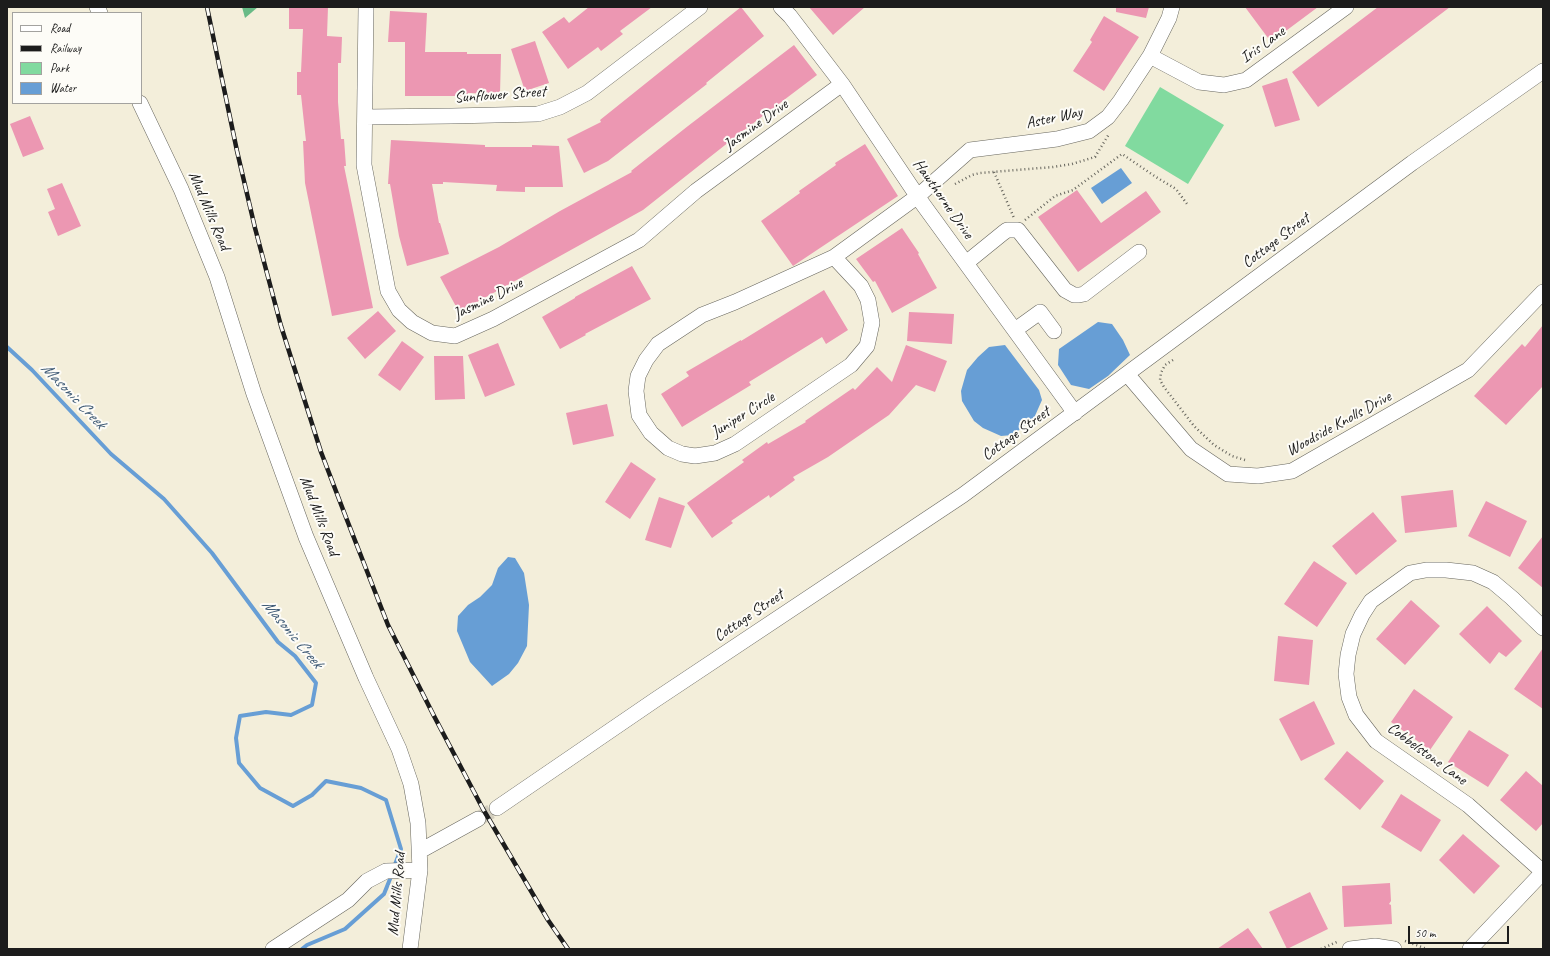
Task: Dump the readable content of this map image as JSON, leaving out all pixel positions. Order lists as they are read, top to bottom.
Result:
{
  "streets": {
    "street": [
      "Iris Lane",
      "Sunflower Street",
      "Aster Way",
      "Jasmine Drive",
      "Hawthorne Drive",
      "Mud Mills Road",
      "Cottage Street",
      "Juniper Circle",
      "Woodside Knolls Drive",
      "Cobbelstone Lane"
    ]
  },
  "crossings": [
    ["Iris Lane", "Aster Way"],
    ["Sunflower Street", "Jasmine Drive"],
    ["Aster Way", "Hawthorne Drive"],
    ["Aster Way", "Juniper Circle"],
    ["Jasmine Drive", "Hawthorne Drive"],
    ["Hawthorne Drive", "Cottage Street"],
    ["Hawthorne Drive", "Juniper Circle"],
    ["Cottage Street", "Woodside Knolls Drive"]
  ],
  "water": ["Masonic Creek"],
  "legend": [
    "Road",
    "Railway",
    "Park",
    "Water"
  ],
  "scale_bar": "50 m"
}
